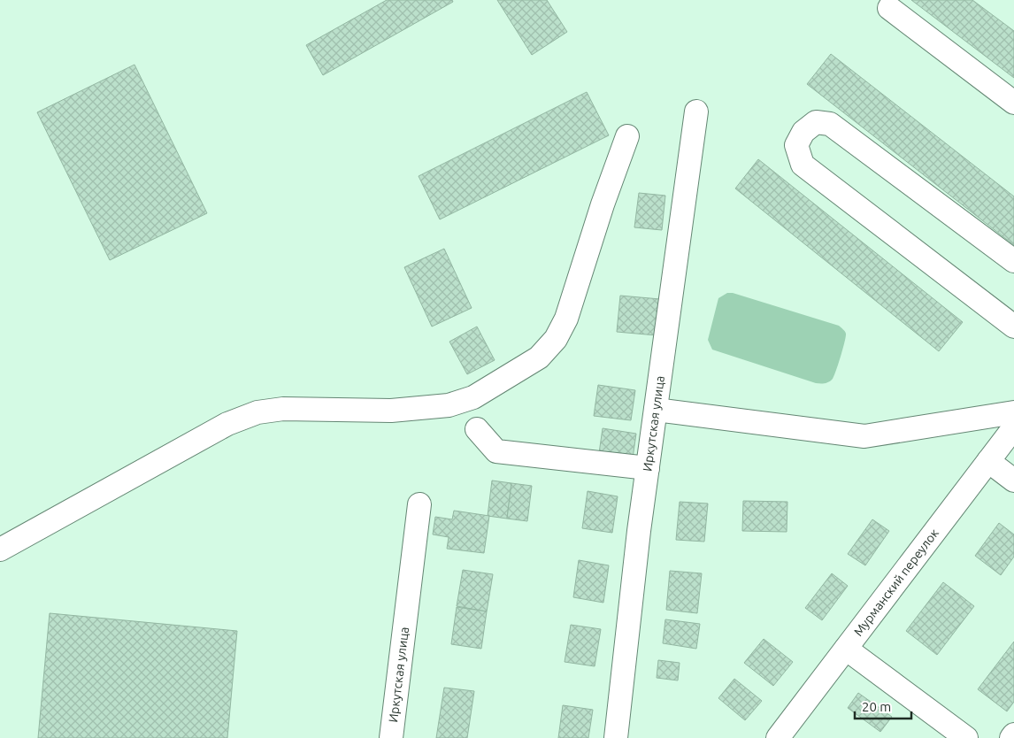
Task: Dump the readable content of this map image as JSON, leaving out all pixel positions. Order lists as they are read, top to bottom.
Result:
{
  "streets": {
    "street": ["Иркутская улица", "Мурманский переулок"]
  },
  "scale_bar": "20 m"
}
